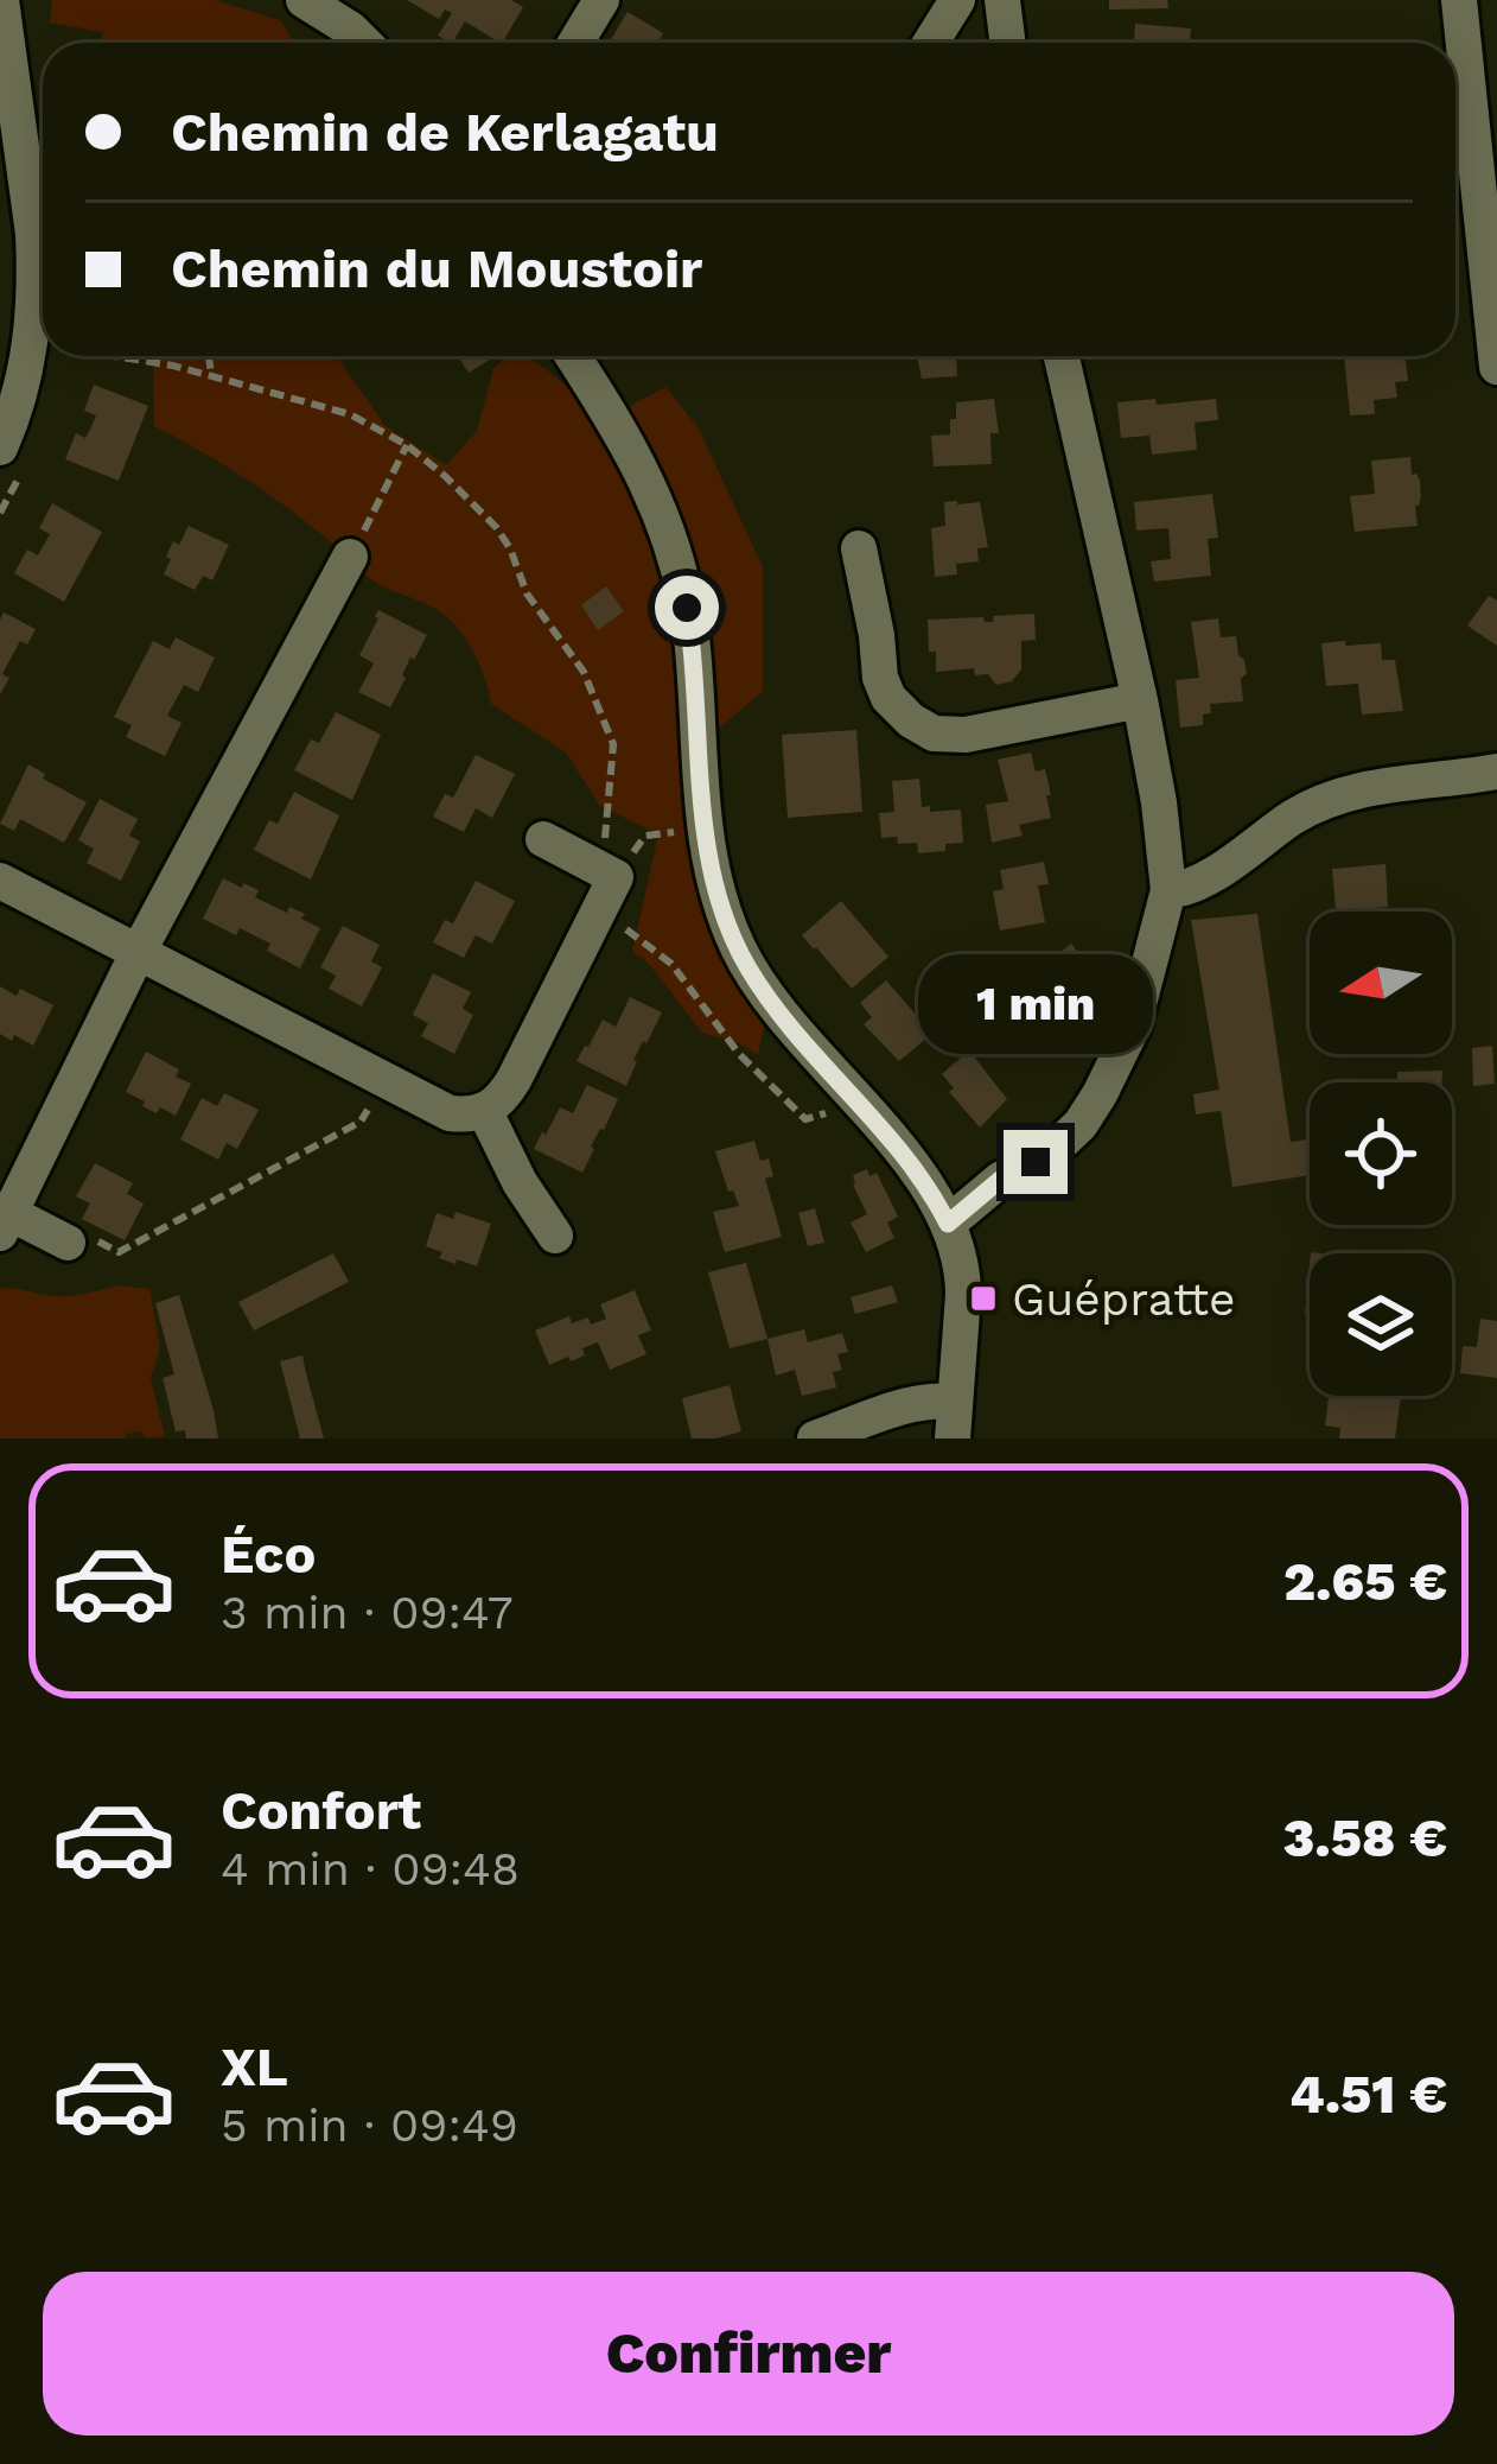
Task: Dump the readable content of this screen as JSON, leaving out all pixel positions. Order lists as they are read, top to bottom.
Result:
{
  "places": {
    "transit": ["Guépratte"]
  },
  "north": "left",
  "page": {
    "banner": ["Chemin de Kerlagatu", "Chemin du Moustoir"],
    "bubble": "1 min",
    "list": [
      {
        "name": "Éco",
        "note": "3 min · 09:47",
        "value": "2.65 €"
      },
      {
        "name": "Confort",
        "note": "4 min · 09:48",
        "value": "3.58 €"
      },
      {
        "name": "XL",
        "note": "5 min · 09:49",
        "value": "4.51 €"
      }
    ],
    "buttons": "Confirmer"
  }
}
